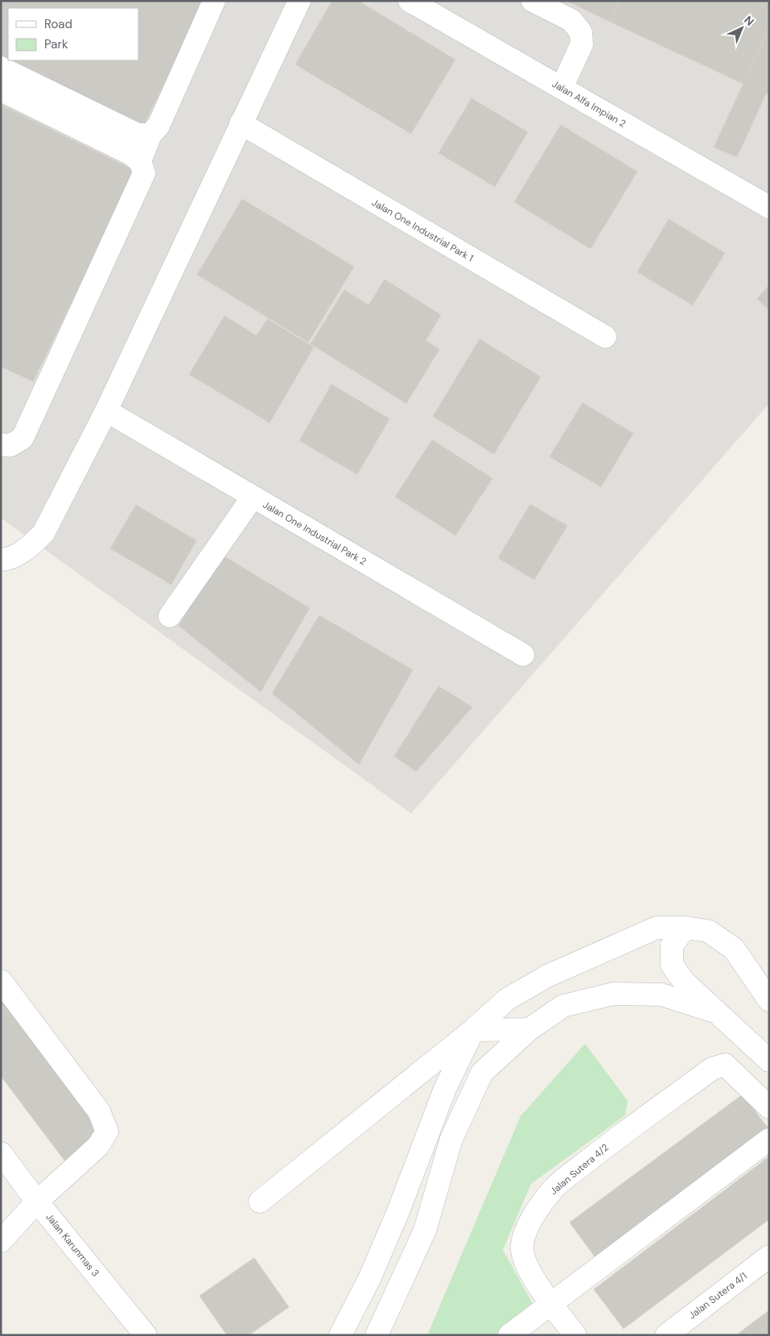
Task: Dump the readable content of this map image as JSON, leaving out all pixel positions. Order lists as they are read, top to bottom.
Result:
{
  "streets": {
    "street": [
      "Jalan Alfa Impian 2",
      "Jalan One Industrial Park 1",
      "Jalan One Industrial Park 2",
      "Jalan Sutera 4/2",
      "Jalan Karunmas 3",
      "Jalan Sutera 4/1"
    ]
  },
  "legend": ["Road", "Park"],
  "north": "top right"
}
